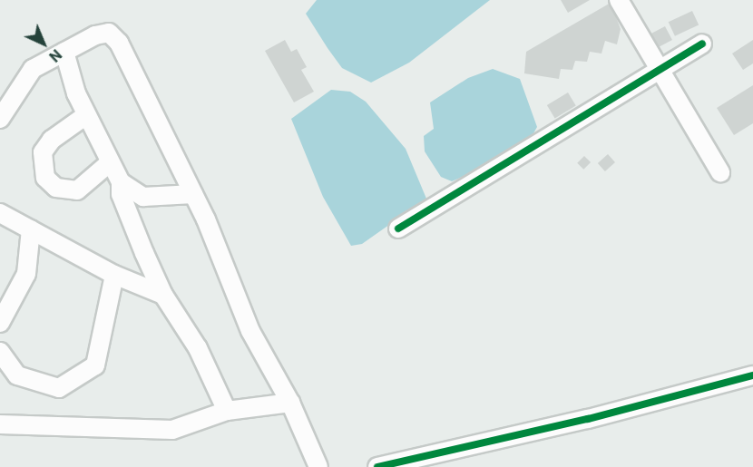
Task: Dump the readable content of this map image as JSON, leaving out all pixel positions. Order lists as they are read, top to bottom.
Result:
{
  "north": "bottom right"
}
